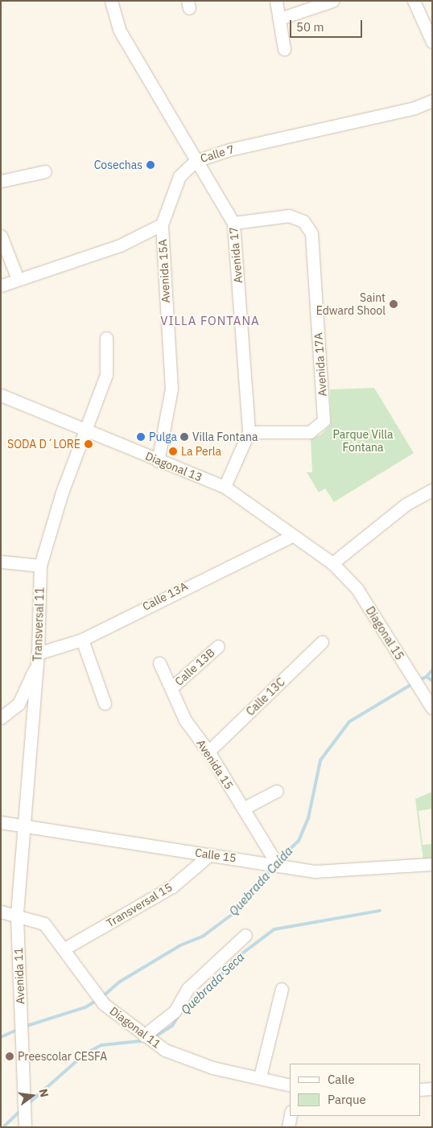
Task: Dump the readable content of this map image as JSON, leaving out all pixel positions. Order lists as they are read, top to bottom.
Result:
{
  "streets": {
    "street": [
      "Calle 7",
      "Avenida 17",
      "Avenida 15A",
      "Avenida 17A",
      "Diagonal 13",
      "Calle 13A",
      "Transversal 11",
      "Diagonal 15",
      "Calle 13B",
      "Calle 13C",
      "Avenida 15",
      "Calle 15",
      "Transversal 15",
      "Avenida 11",
      "Diagonal 11"
    ]
  },
  "crossings": [
    ["Calle 7", "Avenida 17"],
    ["Calle 7", "Avenida 15A"],
    ["Avenida 17", "Avenida 17A"],
    ["Avenida 17", "Diagonal 13"],
    ["Avenida 15A", "Diagonal 13"],
    ["Diagonal 13", "Calle 13A"],
    ["Diagonal 13", "Transversal 11"],
    ["Diagonal 13", "Diagonal 15"],
    ["Calle 13A", "Transversal 11"],
    ["Transversal 11", "Calle 15"],
    ["Transversal 11", "Avenida 11"],
    ["Calle 13B", "Avenida 15"],
    ["Calle 13C", "Avenida 15"],
    ["Avenida 15", "Calle 15"],
    ["Calle 15", "Transversal 15"],
    ["Calle 15", "Avenida 11"],
    ["Transversal 15", "Diagonal 11"],
    ["Avenida 11", "Diagonal 11"]
  ],
  "districts": ["VILLA FONTANA"],
  "water": ["Quebrada Caída", "Quebrada Seca"],
  "parks": ["Parque Villa Fontana"],
  "places": [
    "Cosechas",
    "Saint Edward Shool",
    "Pulga",
    "Villa Fontana",
    "SODA D´LORE",
    "La Perla",
    "Preescolar CESFA"
  ],
  "legend": ["Calle", "Parque"],
  "scale_bar": "50 m",
  "north": "right"
}
